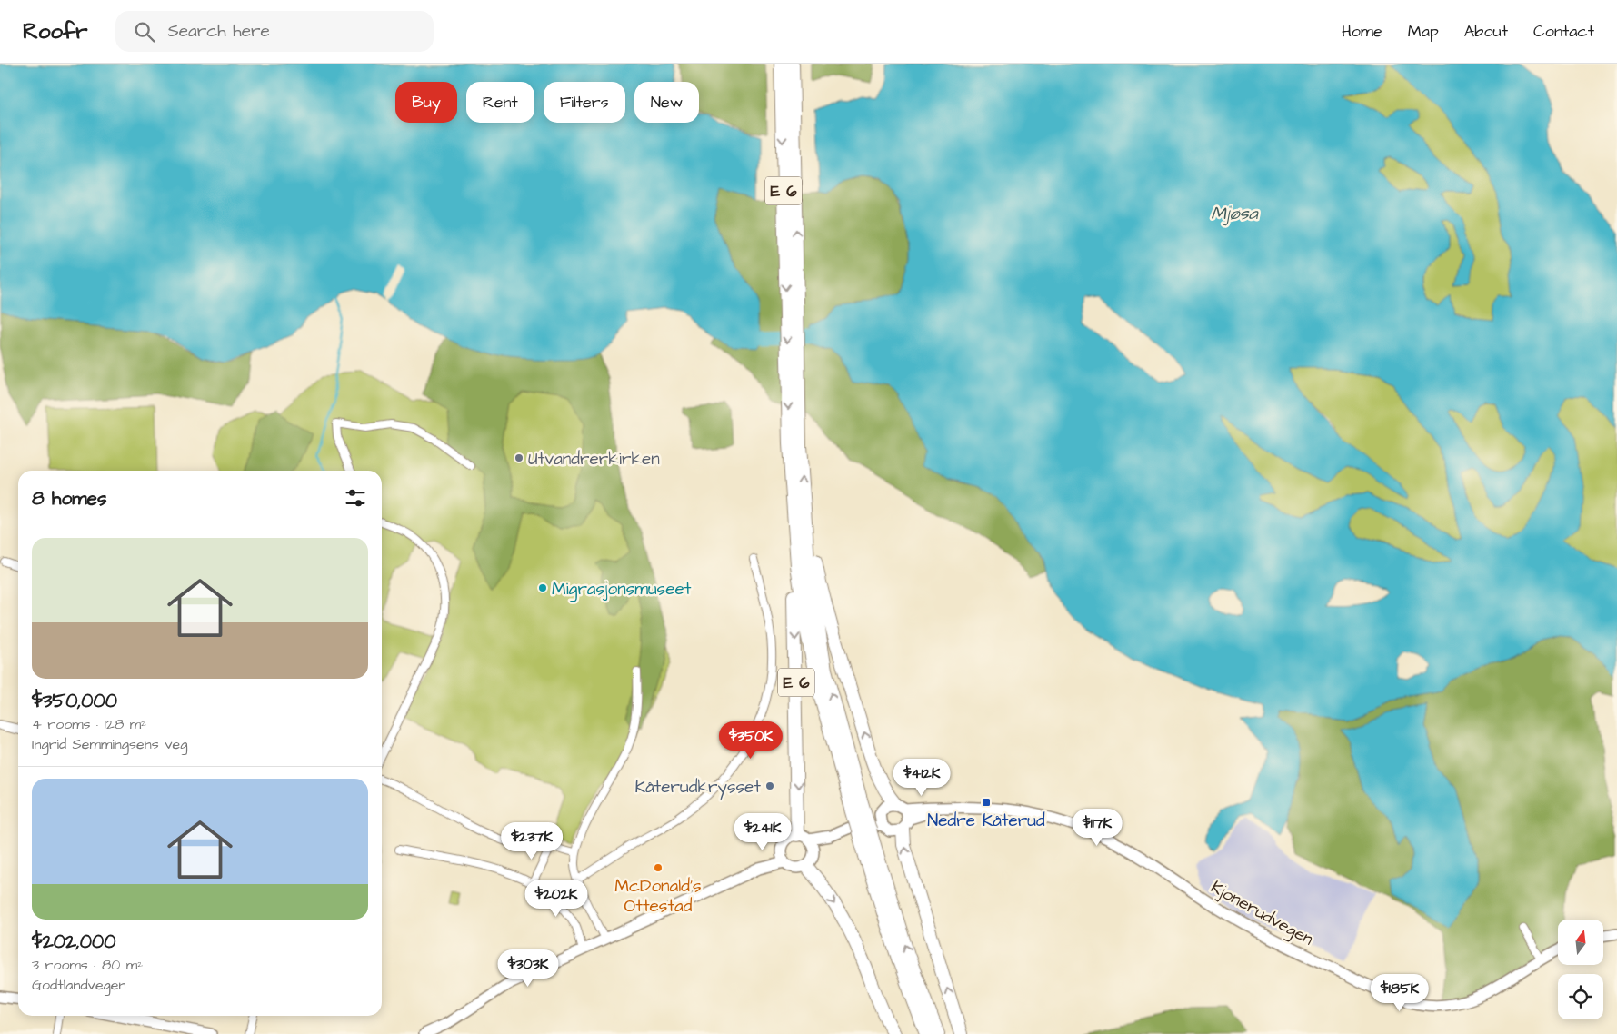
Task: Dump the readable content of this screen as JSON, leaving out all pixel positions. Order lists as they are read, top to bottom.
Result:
{
  "streets": {
    "highway": ["E 6"],
    "main road": ["Kjonerudvegen"]
  },
  "crossings": [
    ["E 6", "Kjonerudvegen"]
  ],
  "water": ["Mjøsa"],
  "places": {
    "other": [
      "Utvandrerkirken",
      "Migrasjonsmuseet",
      "Kåterudkrysset",
      "McDonald's Ottestad"
    ],
    "transit": ["Nedre Kåterud"]
  },
  "north": "top",
  "page": {
    "header": "Roofr",
    "search": "Search here",
    "nav": [
      "Home",
      "Map",
      "About",
      "Contact"
    ],
    "chip": [
      "Buy",
      "Rent",
      "Filters",
      "New"
    ],
    "heading": "8 homes",
    "list": [
      {
        "name": "$350,000",
        "note": "4 rooms · 128 m² · Ingrid Semmingsens veg"
      },
      {
        "name": "$202,000",
        "note": "3 rooms · 80 m² · Godtlandvegen"
      }
    ],
    "price": [
      "$350K",
      "$412K",
      "$117K",
      "$241K",
      "$237K",
      "$202K",
      "$303K",
      "$185K"
    ]
  }
}
